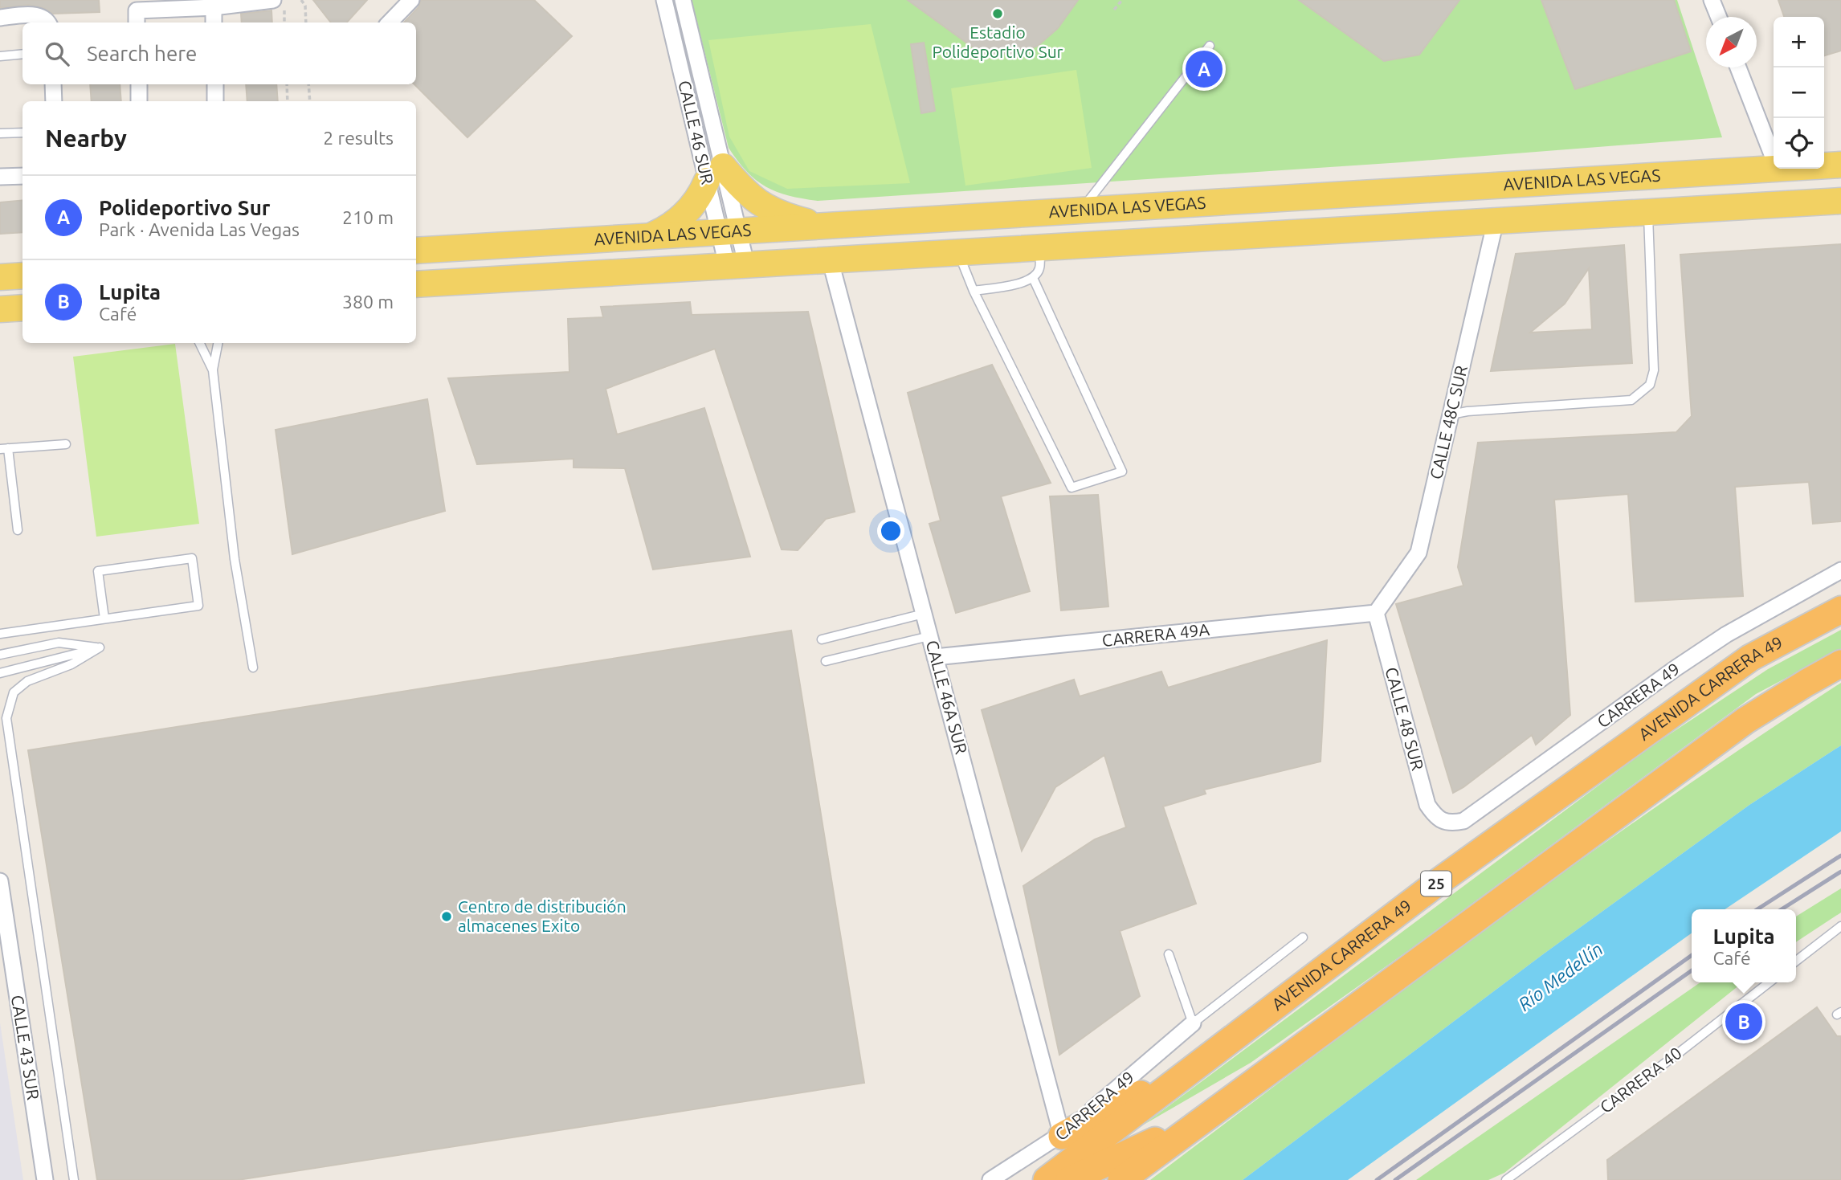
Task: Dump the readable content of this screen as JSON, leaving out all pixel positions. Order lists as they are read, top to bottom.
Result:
{
  "streets": {
    "highway": ["AVENIDA CARRERA 49", "25"],
    "main road": ["AVENIDA LAS VEGAS"],
    "street": [
      "CALLE 46 SUR",
      "CALLE 48C SUR",
      "CARRERA 49A",
      "CARRERA 49",
      "CALLE 46A SUR",
      "CALLE 48 SUR",
      "CALLE 43 SUR"
    ],
    "lane": ["CARRERA 40"]
  },
  "crossings": [
    ["CALLE 46 SUR", "AVENIDA LAS VEGAS"],
    ["AVENIDA LAS VEGAS", "CALLE 48C SUR"],
    ["AVENIDA LAS VEGAS", "CALLE 46A SUR"],
    ["CALLE 48C SUR", "CARRERA 49A"],
    ["CALLE 48C SUR", "CALLE 48 SUR"],
    ["CARRERA 49A", "CALLE 46A SUR"],
    ["CARRERA 49A", "CALLE 48 SUR"],
    ["CARRERA 49", "CALLE 46A SUR"],
    ["CARRERA 49", "CALLE 48 SUR"]
  ],
  "water": ["Río Medellín"],
  "places": ["Estadio Polideportivo Sur", "Centro de distribución almacenes Exito"],
  "north": "bottom left",
  "page": {
    "map_buttons": ["+", "−"],
    "search": "Search here",
    "pins": ["A", "B"],
    "heading": ["Nearby", "2 results"],
    "list": [
      {
        "mark": "A",
        "name": "Polideportivo Sur",
        "note": "Park · Avenida Las Vegas",
        "value": "210 m"
      },
      {
        "mark": "B",
        "name": "Lupita",
        "note": "Café",
        "value": "380 m"
      }
    ],
    "popup": ["Lupita", "Café"]
  }
}
